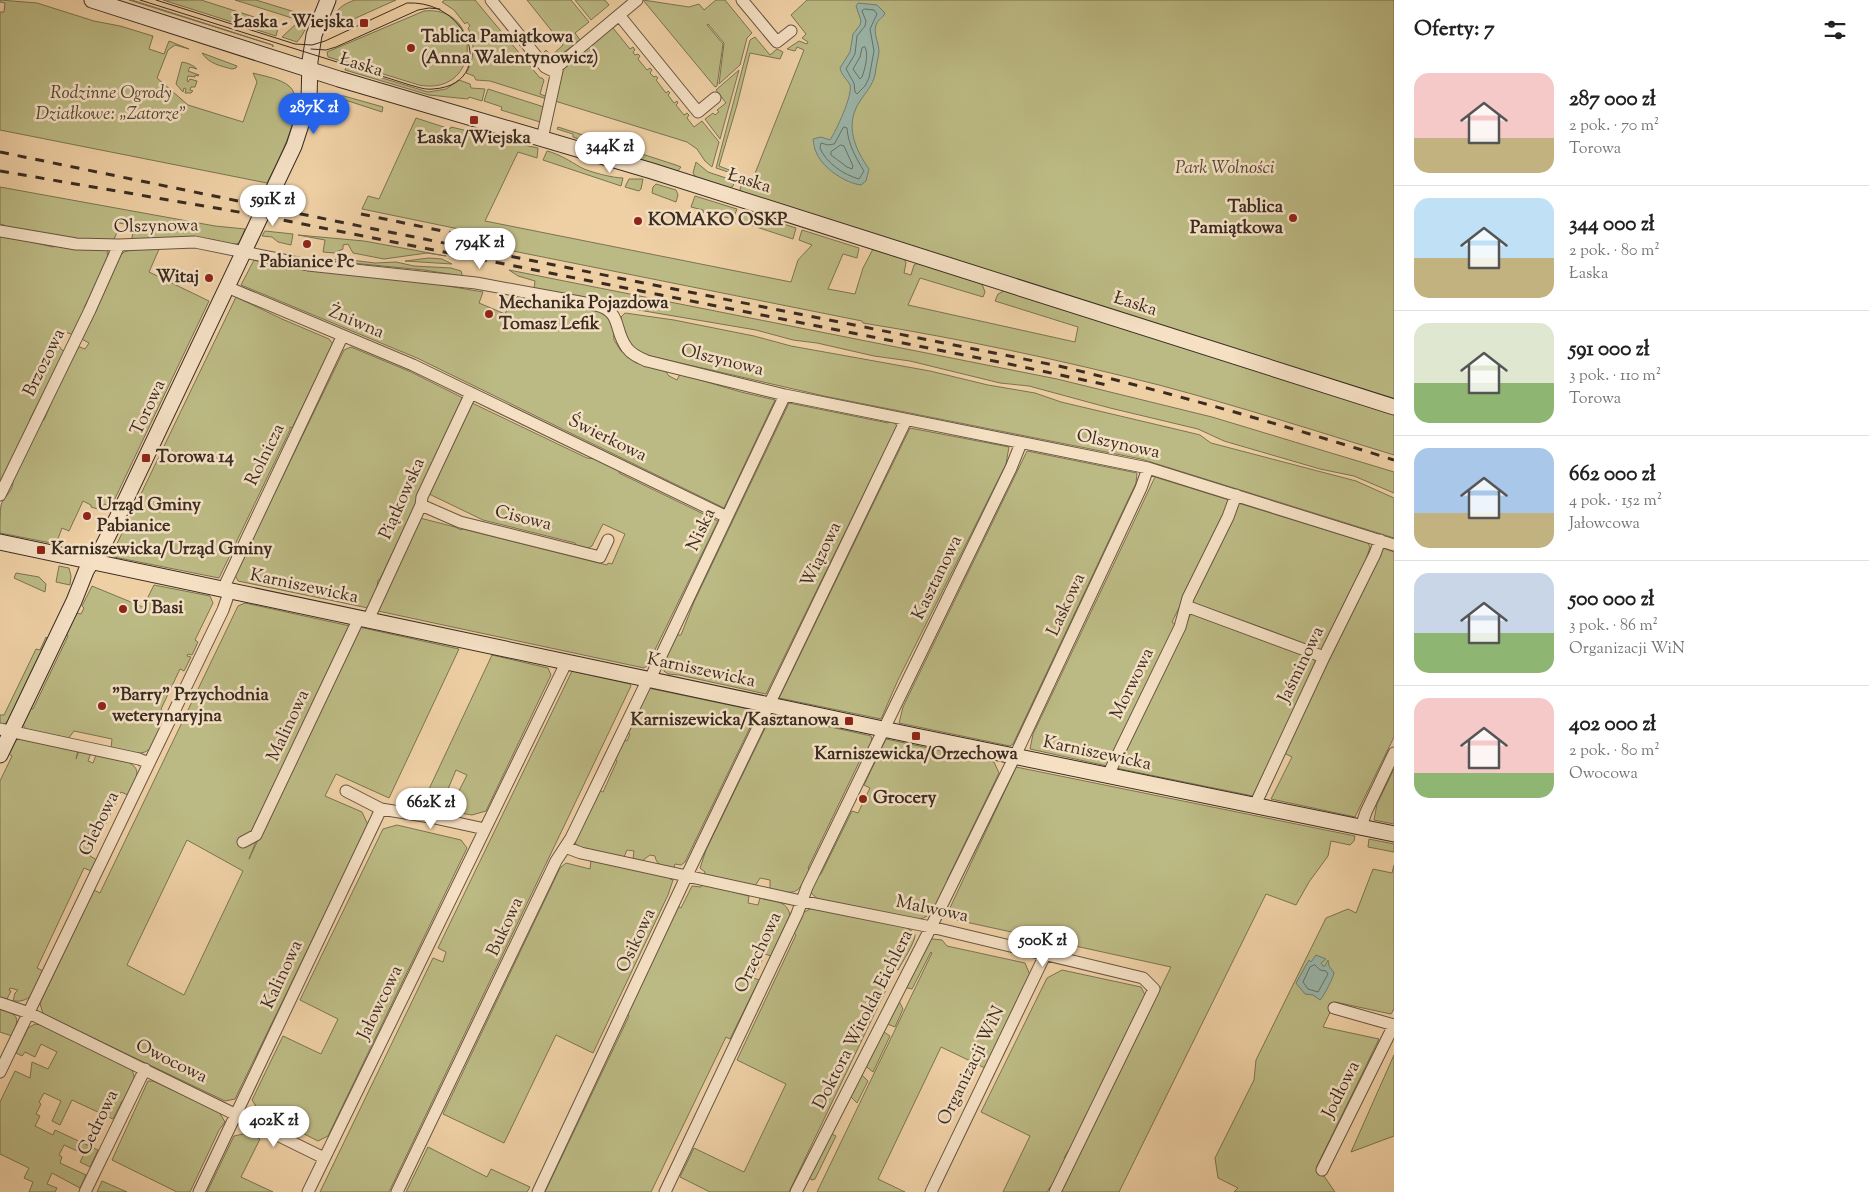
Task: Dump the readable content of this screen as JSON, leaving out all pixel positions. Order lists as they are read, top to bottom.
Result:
{
  "streets": {
    "street": [
      "Łaska",
      "Olszynowa",
      "Żniwna",
      "Brzozowa",
      "Torowa",
      "Świerkowa",
      "Rolnicza",
      "Piątkowska",
      "Cisowa",
      "Niska",
      "Wiązowa",
      "Kasztanowa",
      "Karniszewicka",
      "Laskowa",
      "Jaśminowa",
      "Morwowa",
      "Malinowa",
      "Glebowa",
      "Malwowa",
      "Bukowa",
      "Osikowa",
      "Orzechowa",
      "Kalinowa",
      "Jałowcowa",
      "Doktora Witolda Eichlera",
      "Owocowa",
      "Organizacji WiN",
      "Jodłowa",
      "Cedrowa"
    ]
  },
  "crossings": [
    ["Łaska", "Torowa"],
    ["Olszynowa", "Brzozowa"],
    ["Olszynowa", "Torowa"],
    ["Olszynowa", "Niska"],
    ["Olszynowa", "Wiązowa"],
    ["Olszynowa", "Kasztanowa"],
    ["Olszynowa", "Laskowa"],
    ["Olszynowa", "Jaśminowa"],
    ["Olszynowa", "Morwowa"],
    ["Żniwna", "Torowa"],
    ["Żniwna", "Świerkowa"],
    ["Żniwna", "Rolnicza"],
    ["Żniwna", "Piątkowska"],
    ["Torowa", "Karniszewicka"],
    ["Świerkowa", "Piątkowska"],
    ["Świerkowa", "Niska"],
    ["Rolnicza", "Karniszewicka"],
    ["Rolnicza", "Glebowa"],
    ["Piątkowska", "Cisowa"],
    ["Piątkowska", "Karniszewicka"],
    ["Piątkowska", "Malinowa"],
    ["Niska", "Karniszewicka"],
    ["Niska", "Bukowa"],
    ["Wiązowa", "Karniszewicka"],
    ["Wiązowa", "Osikowa"],
    ["Kasztanowa", "Karniszewicka"],
    ["Kasztanowa", "Orzechowa"],
    ["Karniszewicka", "Laskowa"],
    ["Karniszewicka", "Jaśminowa"],
    ["Karniszewicka", "Morwowa"],
    ["Karniszewicka", "Malinowa"],
    ["Karniszewicka", "Glebowa"],
    ["Karniszewicka", "Bukowa"],
    ["Karniszewicka", "Osikowa"],
    ["Karniszewicka", "Orzechowa"],
    ["Karniszewicka", "Jałowcowa"],
    ["Karniszewicka", "Doktora Witolda Eichlera"],
    ["Laskowa", "Doktora Witolda Eichlera"],
    ["Glebowa", "Owocowa"],
    ["Malwowa", "Bukowa"],
    ["Malwowa", "Osikowa"],
    ["Malwowa", "Orzechowa"],
    ["Malwowa", "Doktora Witolda Eichlera"],
    ["Malwowa", "Organizacji WiN"],
    ["Kalinowa", "Owocowa"],
    ["Jałowcowa", "Owocowa"],
    ["Owocowa", "Cedrowa"]
  ],
  "parks": ["Rodzinne Ogrody Działkowe: „Zatorze”", "Park Wolności"],
  "places": {
    "transit": [
      "Łaska - Wiejska",
      "Łaska/Wiejska",
      "Torowa 14",
      "Karniszewicka/Urząd Gminy",
      "Karniszewicka/Kasztanowa",
      "Karniszewicka/Orzechowa"
    ],
    "other": [
      "Tablica Pamiątkowa (Anna Walentynowicz)",
      "Tablica Pamiątkowa",
      "KOMAKO OSKP",
      "Pabianice Pc",
      "Witaj",
      "Mechanika Pojazdowa Tomasz Lefik",
      "Urząd Gminy Pabianice",
      "U Basi",
      "\"Barry\" Przychodnia weterynaryjna",
      "Grocery"
    ]
  },
  "page": {
    "heading": "Oferty: 7",
    "list": [
      {
        "name": "287 000 zł",
        "note": "2 pok. · 70 m² · Torowa"
      },
      {
        "name": "344 000 zł",
        "note": "2 pok. · 80 m² · Łaska"
      },
      {
        "name": "591 000 zł",
        "note": "3 pok. · 110 m² · Torowa"
      },
      {
        "name": "662 000 zł",
        "note": "4 pok. · 152 m² · Jałowcowa"
      },
      {
        "name": "500 000 zł",
        "note": "3 pok. · 86 m² · Organizacji WiN"
      },
      {
        "name": "402 000 zł",
        "note": "2 pok. · 80 m² · Owocowa"
      }
    ],
    "price": [
      "287K zł",
      "344K zł",
      "591K zł",
      "794K zł",
      "662K zł",
      "500K zł",
      "402K zł"
    ]
  }
}
